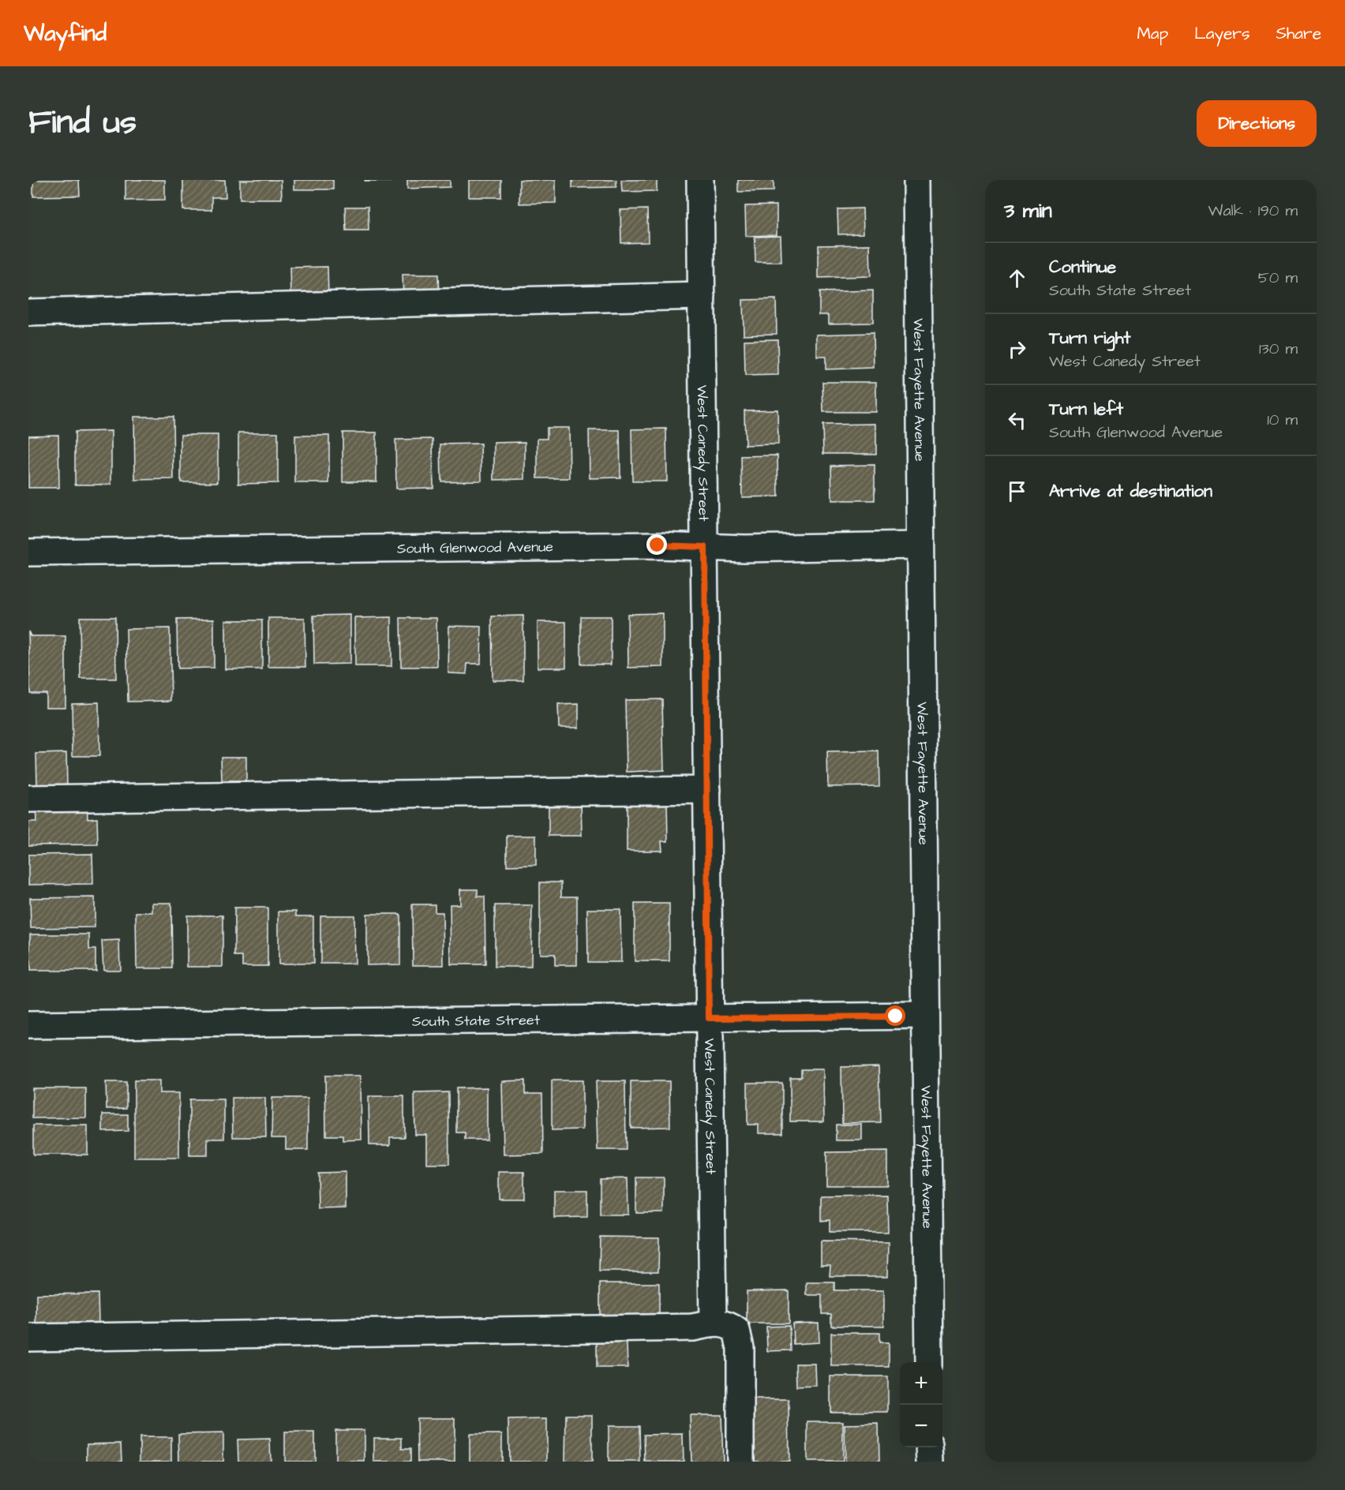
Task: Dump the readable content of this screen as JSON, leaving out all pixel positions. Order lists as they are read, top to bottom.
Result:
{
  "streets": {
    "street": [
      "West Fayette Avenue",
      "West Canedy Street",
      "South Glenwood Avenue",
      "South State Street"
    ]
  },
  "crossings": [
    ["West Fayette Avenue", "South Glenwood Avenue"],
    ["West Fayette Avenue", "South State Street"],
    ["West Canedy Street", "South Glenwood Avenue"],
    ["West Canedy Street", "South State Street"]
  ],
  "page": {
    "header": "Wayfind",
    "nav": ["Map", "Layers", "Share"],
    "title": "Find us",
    "buttons": "Directions",
    "heading": ["3 min", "Walk · 190 m"],
    "list": [
      ["Continue", "South State Street", "50 m"],
      ["Turn right", "West Canedy Street", "130 m"],
      ["Turn left", "South Glenwood Avenue", "10 m"],
      "Arrive at destination"
    ],
    "map_buttons": ["+", "−"]
  }
}
